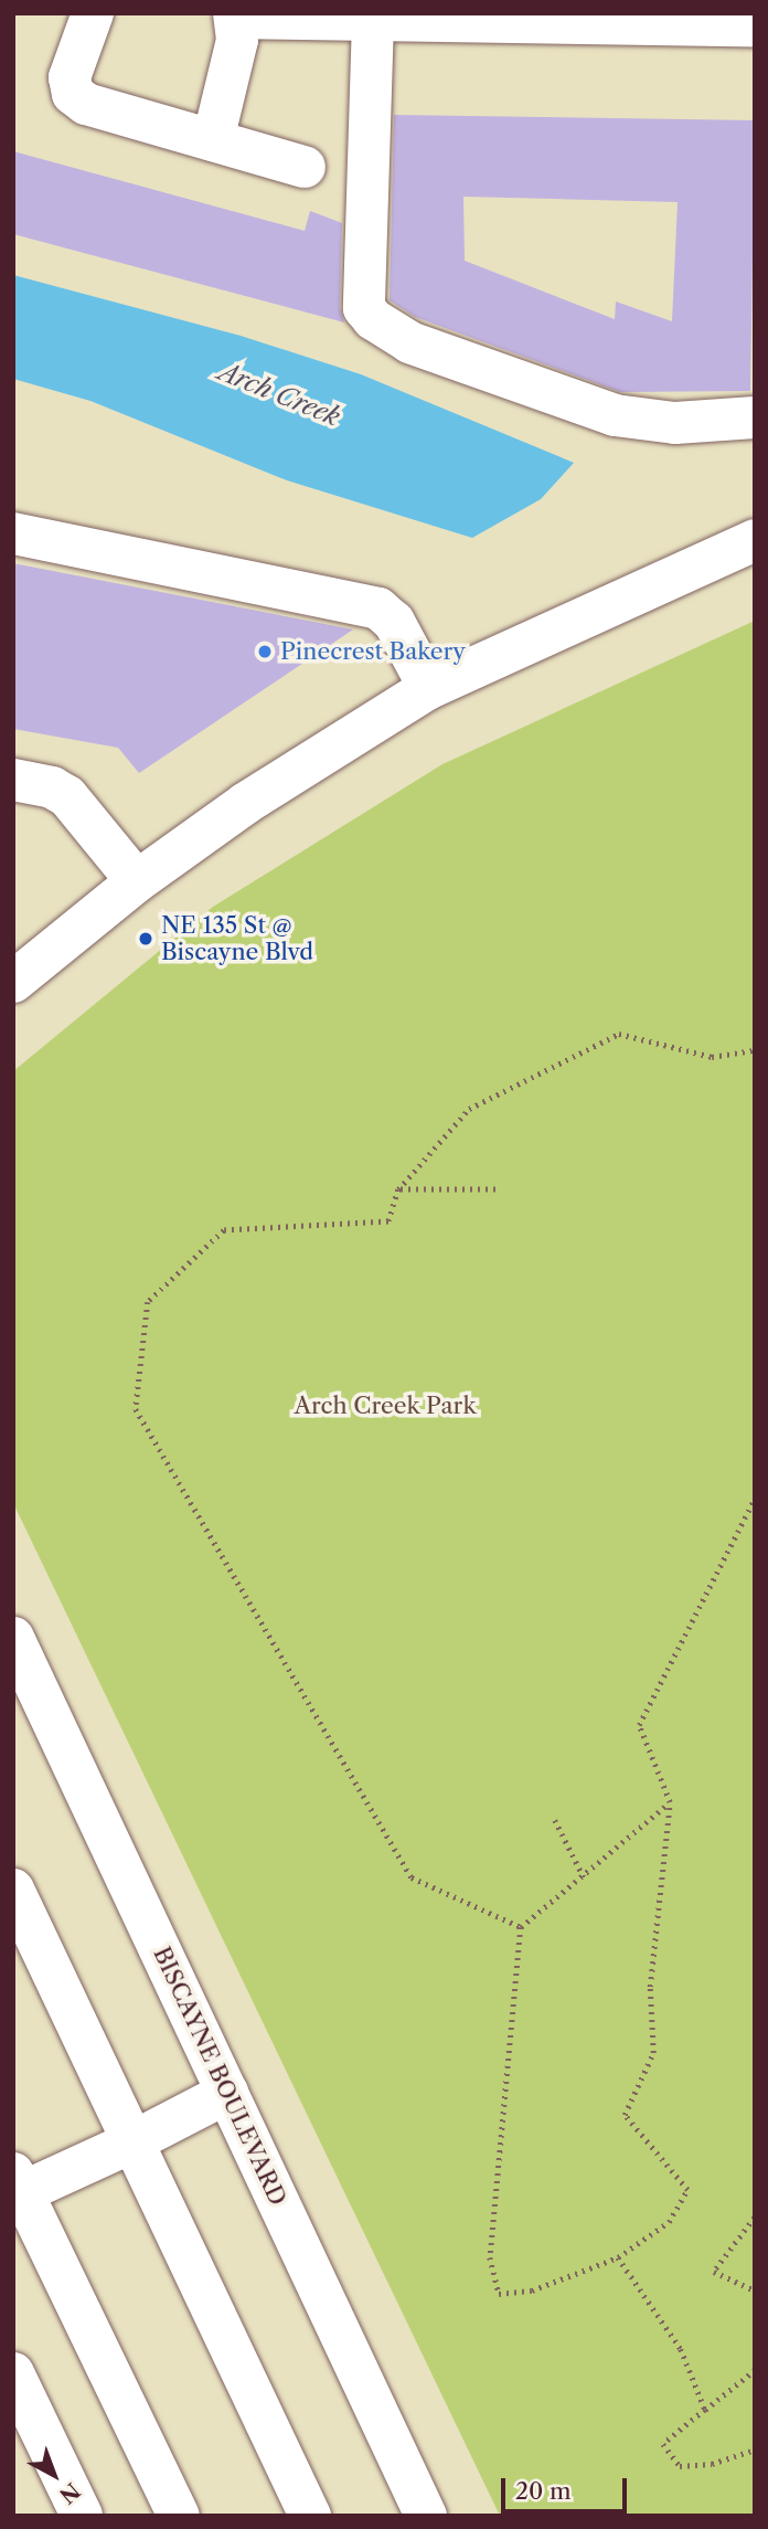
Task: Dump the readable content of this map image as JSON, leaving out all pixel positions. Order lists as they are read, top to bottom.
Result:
{
  "streets": {
    "main road": ["BISCAYNE BOULEVARD"]
  },
  "water": ["Arch Creek"],
  "parks": ["Arch Creek Park"],
  "places": ["Pinecrest Bakery", "NE 135 St @ Biscayne Blvd"],
  "scale_bar": "20 m",
  "north": "bottom right"
}
